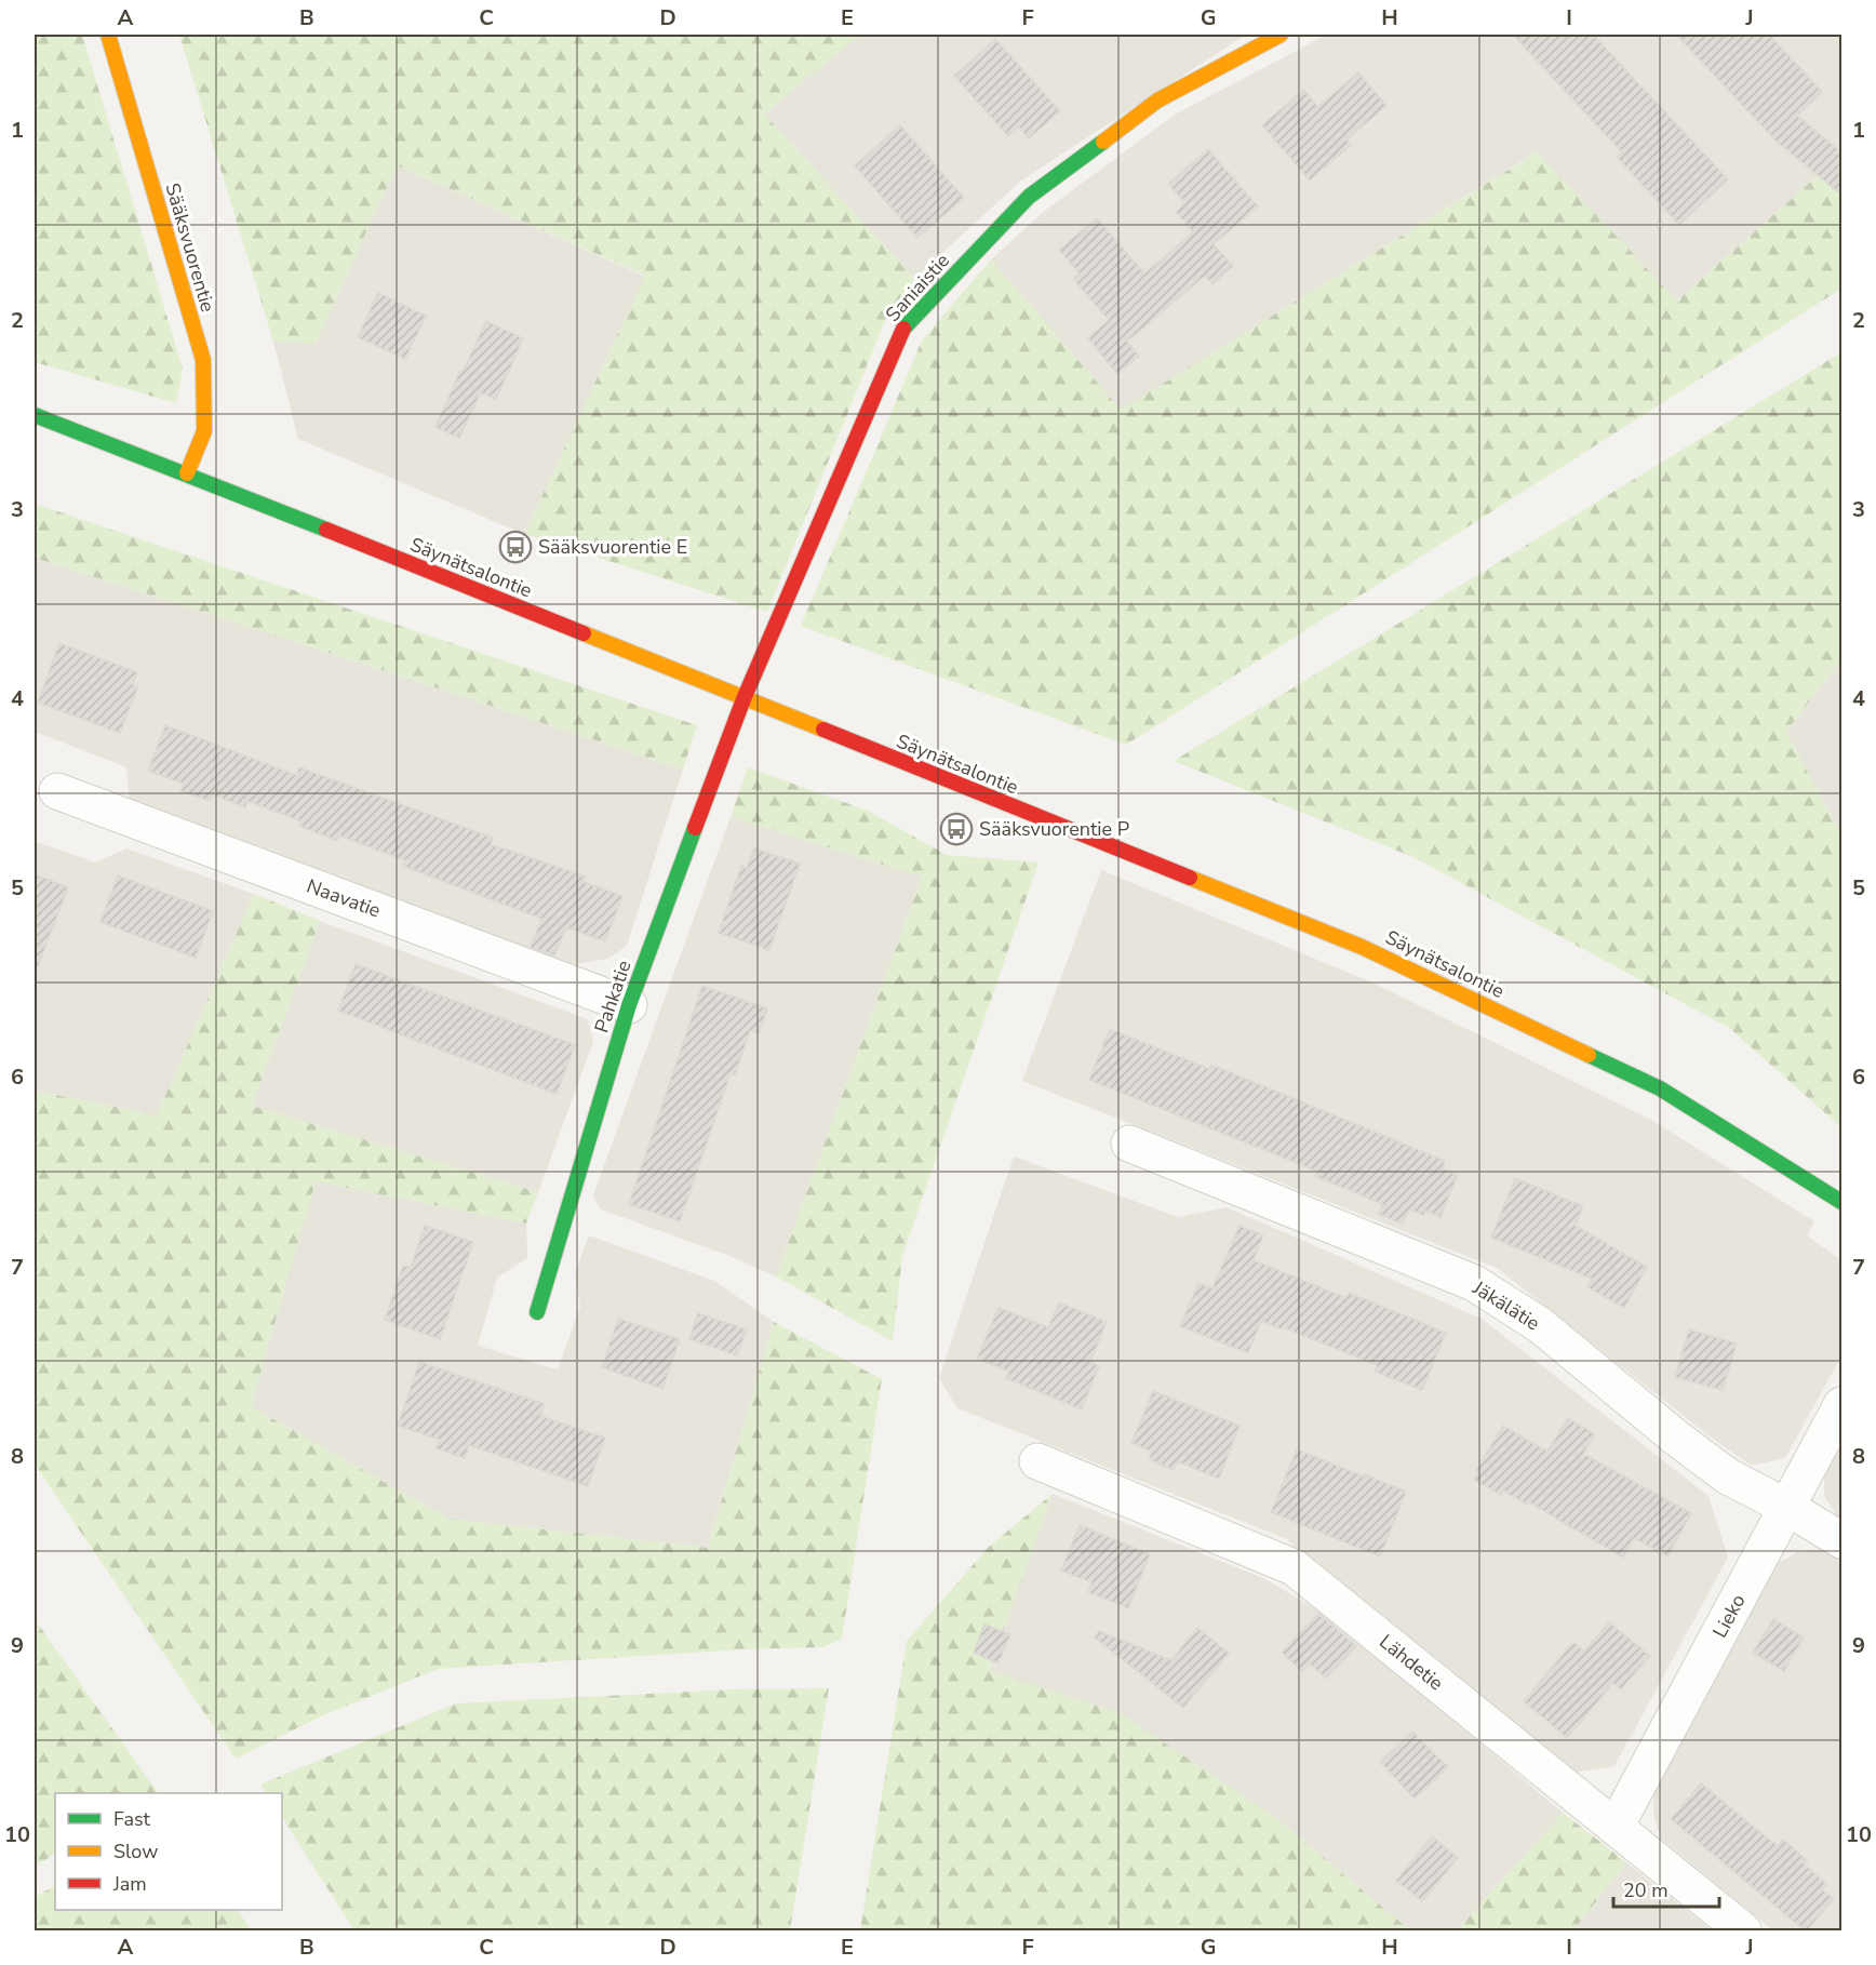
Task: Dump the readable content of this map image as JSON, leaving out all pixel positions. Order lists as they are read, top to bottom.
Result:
{
  "streets": {
    "street": [
      "Sääksvuorentie",
      "Saniaistie",
      "Säynätsalontie",
      "Naavatie",
      "Pahkatie",
      "Jäkälätie",
      "Lieko",
      "Lähdetie"
    ]
  },
  "crossings": [
    ["Sääksvuorentie", "Säynätsalontie"],
    ["Saniaistie", "Säynätsalontie"],
    ["Saniaistie", "Pahkatie"],
    ["Säynätsalontie", "Pahkatie"],
    ["Naavatie", "Pahkatie"],
    ["Jäkälätie", "Lieko"],
    ["Lieko", "Lähdetie"]
  ],
  "places": {
    "bus stop": ["Sääksvuorentie E", "Sääksvuorentie P"]
  },
  "legend": ["Fast", "Slow", "Jam"],
  "scale_bar": "20 m",
  "grid": {
    "columns": [
      "A",
      "B",
      "C",
      "D",
      "E",
      "F",
      "G",
      "H",
      "I",
      "J"
    ],
    "rows": [
      "1",
      "2",
      "3",
      "4",
      "5",
      "6",
      "7",
      "8",
      "9",
      "10"
    ]
  }
}
